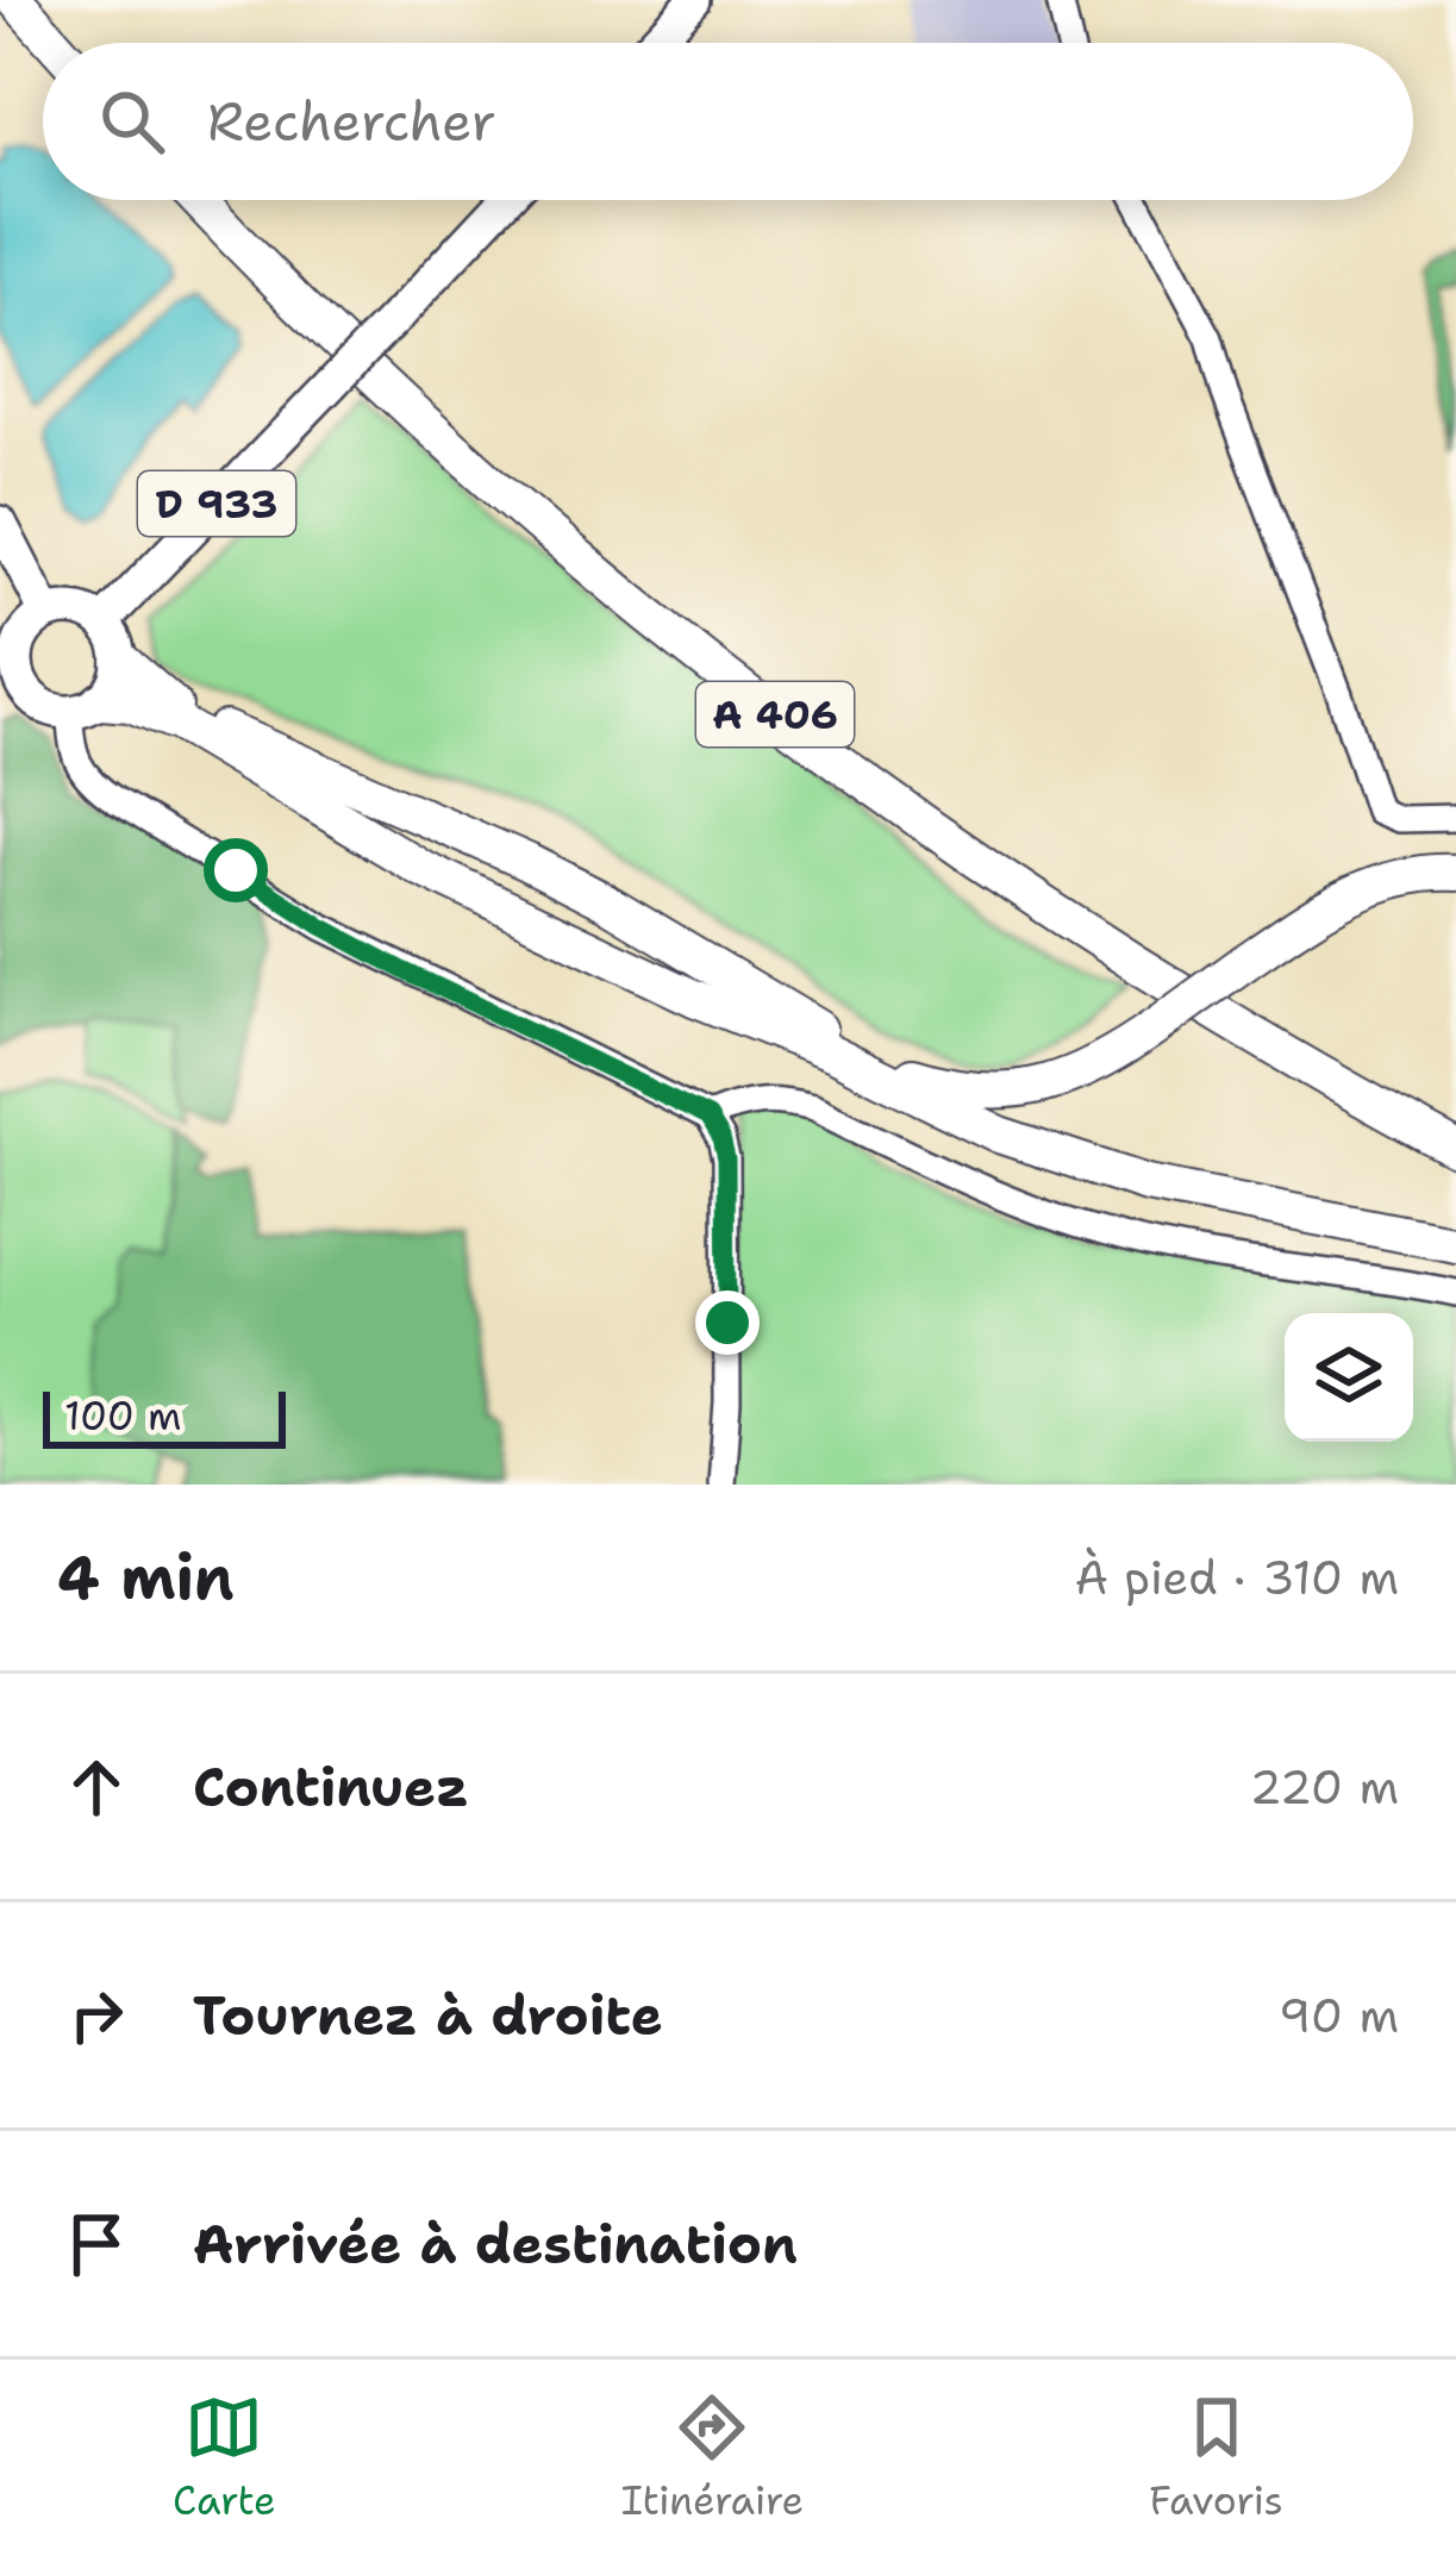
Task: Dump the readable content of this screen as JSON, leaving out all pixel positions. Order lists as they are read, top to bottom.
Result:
{
  "streets": {
    "highway": ["A 406"],
    "main road": ["D 933"]
  },
  "scale_bar": "100 m",
  "page": {
    "search": "Rechercher",
    "scale": "100 m",
    "heading": ["4 min", "À pied · 310 m"],
    "list": [
      ["Continuez", "220 m"],
      ["Tournez à droite", "90 m"],
      "Arrivée à destination"
    ],
    "nav": ["Carte", "Itinéraire", "Favoris"]
  }
}
